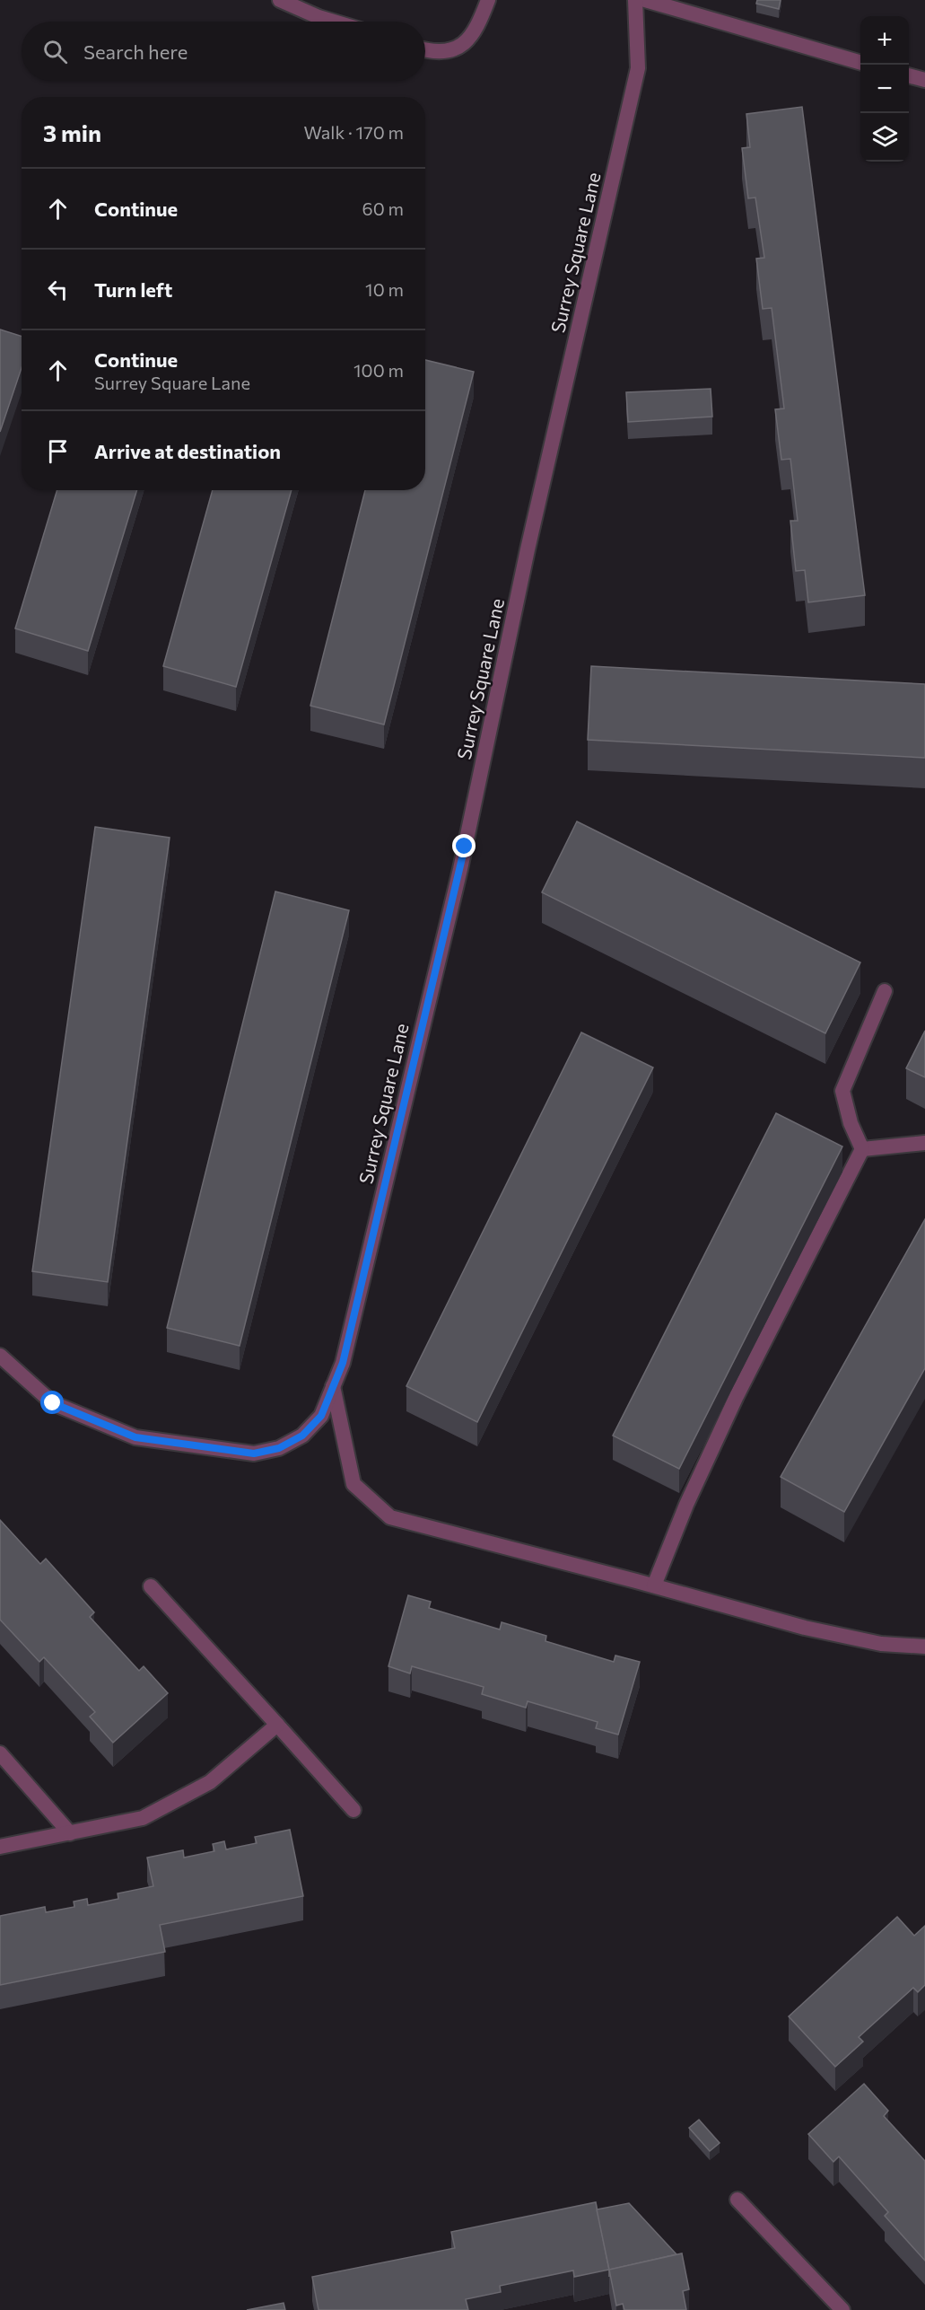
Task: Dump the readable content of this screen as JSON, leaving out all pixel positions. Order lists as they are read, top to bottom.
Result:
{
  "streets": {
    "street": ["Surrey Square Lane"]
  },
  "page": {
    "map_buttons": ["+", "−"],
    "search": "Search here",
    "heading": ["3 min", "Walk · 170 m"],
    "list": [
      ["Continue", "60 m"],
      ["Turn left", "10 m"],
      ["Continue", "Surrey Square Lane", "100 m"],
      "Arrive at destination"
    ]
  }
}
